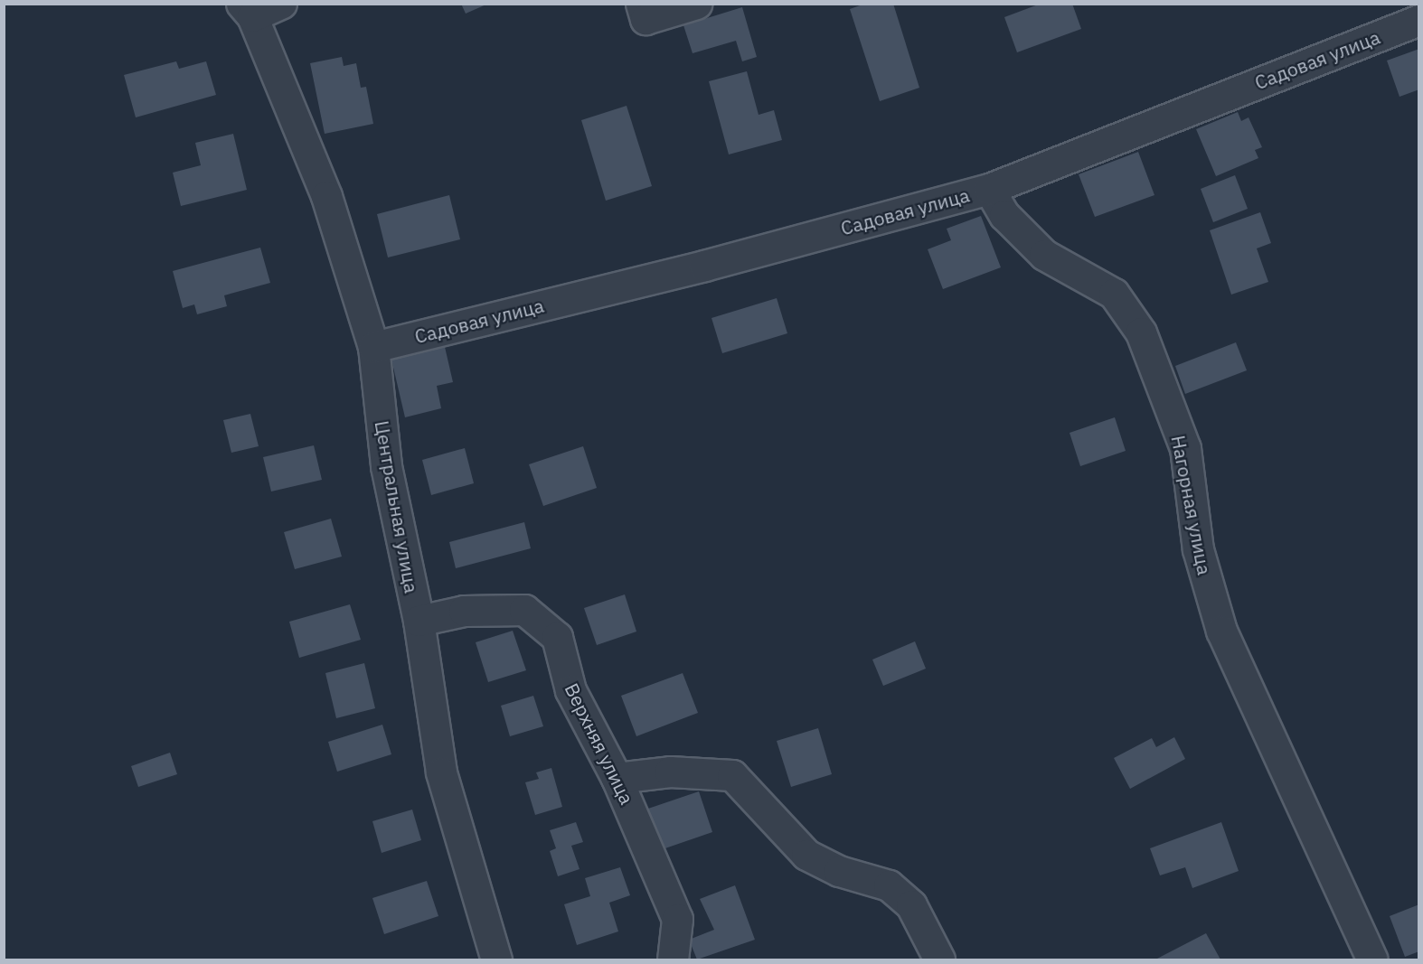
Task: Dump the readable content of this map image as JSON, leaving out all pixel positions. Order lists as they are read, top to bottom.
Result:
{
  "streets": {
    "street": [
      "Садовая улица",
      "Нагорная улица",
      "Центральная улица",
      "Верхняя улица"
    ]
  },
  "crossings": [
    ["Садовая улица", "Нагорная улица"],
    ["Садовая улица", "Центральная улица"],
    ["Центральная улица", "Верхняя улица"]
  ]
}
